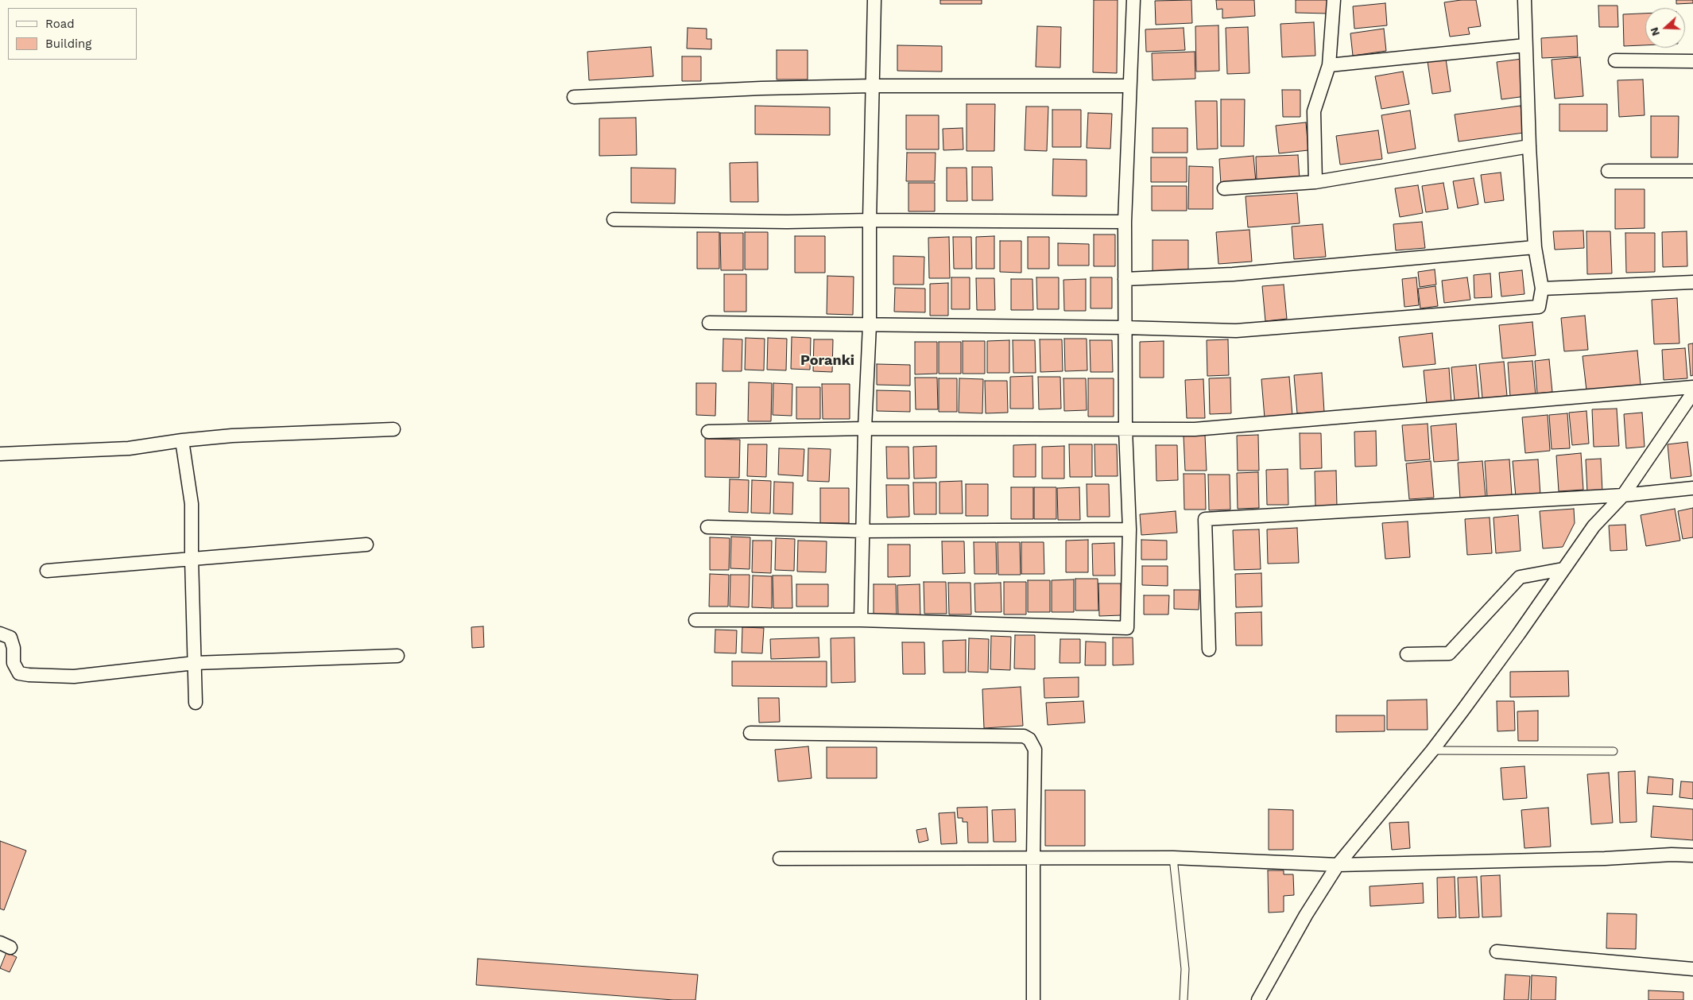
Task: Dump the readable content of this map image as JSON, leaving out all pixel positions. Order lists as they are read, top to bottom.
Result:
{
  "districts": ["Poranki"],
  "legend": ["Road", "Building"],
  "north": "left"
}
